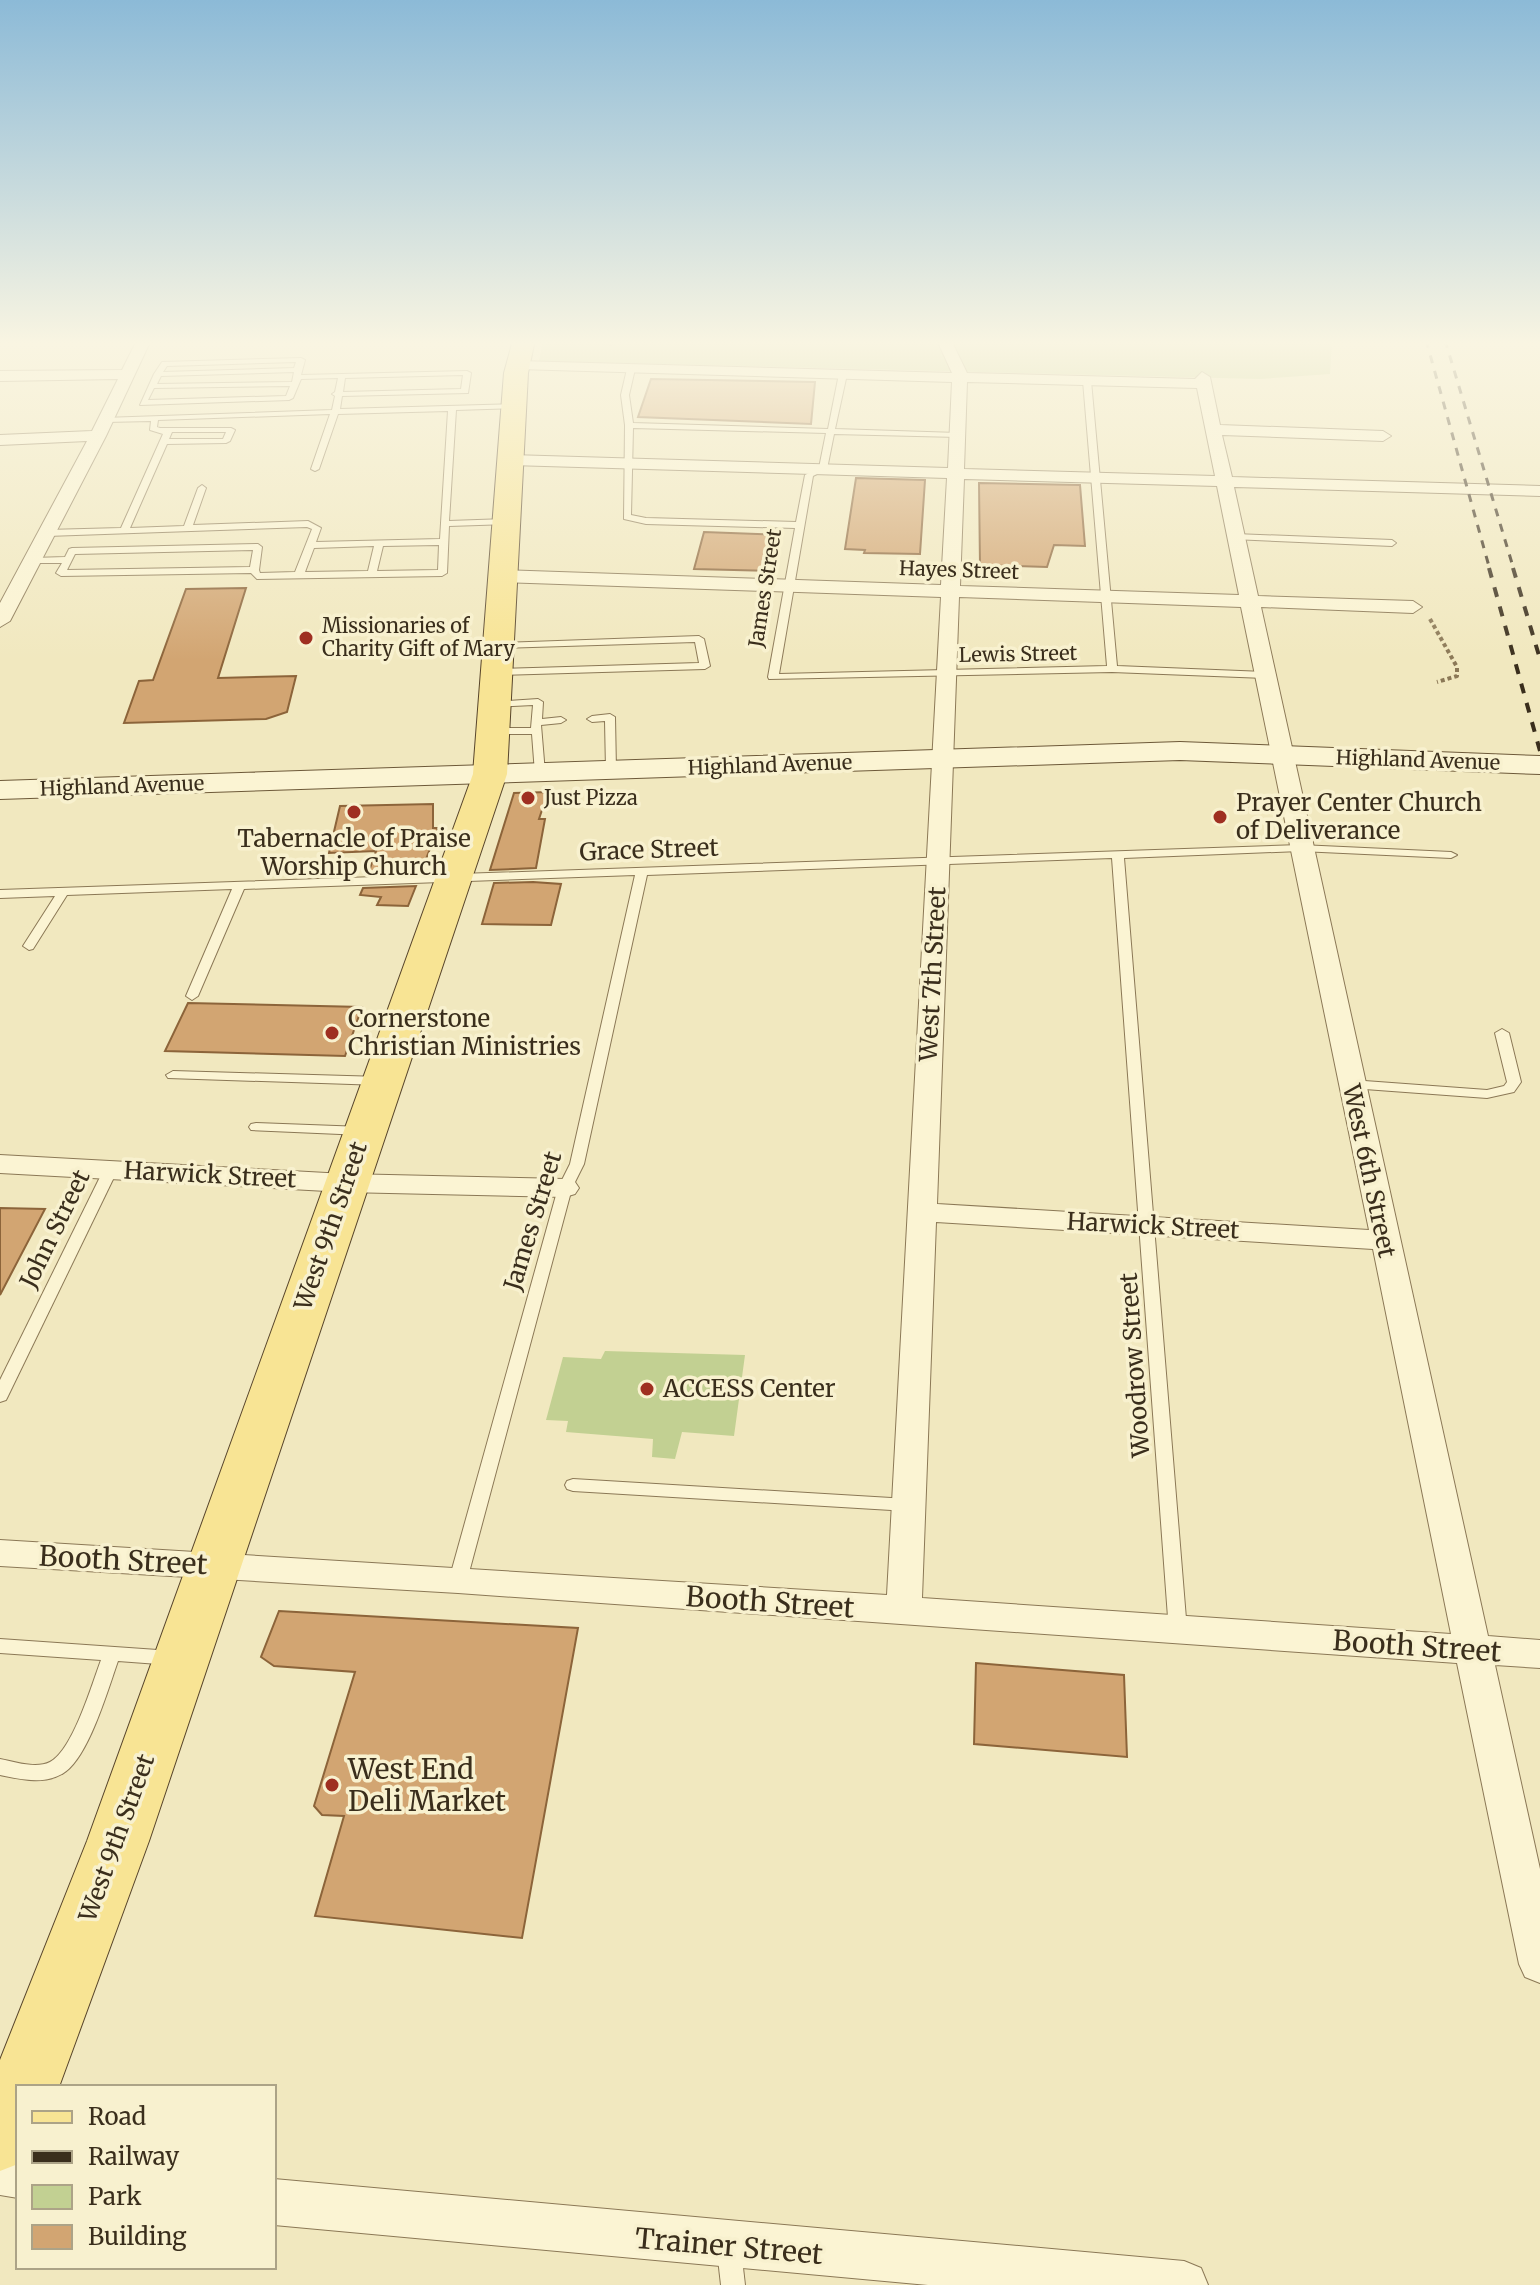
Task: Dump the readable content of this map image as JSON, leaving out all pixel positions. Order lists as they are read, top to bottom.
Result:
{
  "streets": {
    "main road": ["Highland Avenue", "West 9th Street"],
    "street": [
      "Hayes Street",
      "West 7th Street",
      "West 6th Street",
      "Harwick Street",
      "Booth Street",
      "Trainer Street"
    ],
    "lane": [
      "James Street",
      "Lewis Street",
      "Grace Street",
      "John Street",
      "Woodrow Street"
    ]
  },
  "crossings": [
    ["Hayes Street", "James Street"],
    ["Hayes Street", "West 7th Street"],
    ["Hayes Street", "West 6th Street"],
    ["Hayes Street", "West 9th Street"],
    ["James Street", "Lewis Street"],
    ["James Street", "Grace Street"],
    ["James Street", "Harwick Street"],
    ["James Street", "Booth Street"],
    ["Lewis Street", "West 7th Street"],
    ["Lewis Street", "West 6th Street"],
    ["Highland Avenue", "West 7th Street"],
    ["Highland Avenue", "West 6th Street"],
    ["Highland Avenue", "West 9th Street"],
    ["Grace Street", "West 7th Street"],
    ["Grace Street", "West 6th Street"],
    ["Grace Street", "West 9th Street"],
    ["Grace Street", "Woodrow Street"],
    ["West 7th Street", "Harwick Street"],
    ["West 7th Street", "Booth Street"],
    ["West 6th Street", "Harwick Street"],
    ["West 6th Street", "Booth Street"],
    ["Harwick Street", "West 9th Street"],
    ["Harwick Street", "John Street"],
    ["Harwick Street", "Woodrow Street"],
    ["West 9th Street", "Booth Street"],
    ["Woodrow Street", "Booth Street"]
  ],
  "places": [
    "Missionaries of Charity Gift of Mary",
    "Just Pizza",
    "Tabernacle of Praise Worship Church",
    "Prayer Center Church of Deliverance",
    "Cornerstone Christian Ministries",
    "ACCESS Center",
    "West End Deli Market"
  ],
  "legend": [
    "Road",
    "Railway",
    "Park",
    "Building"
  ]
}
